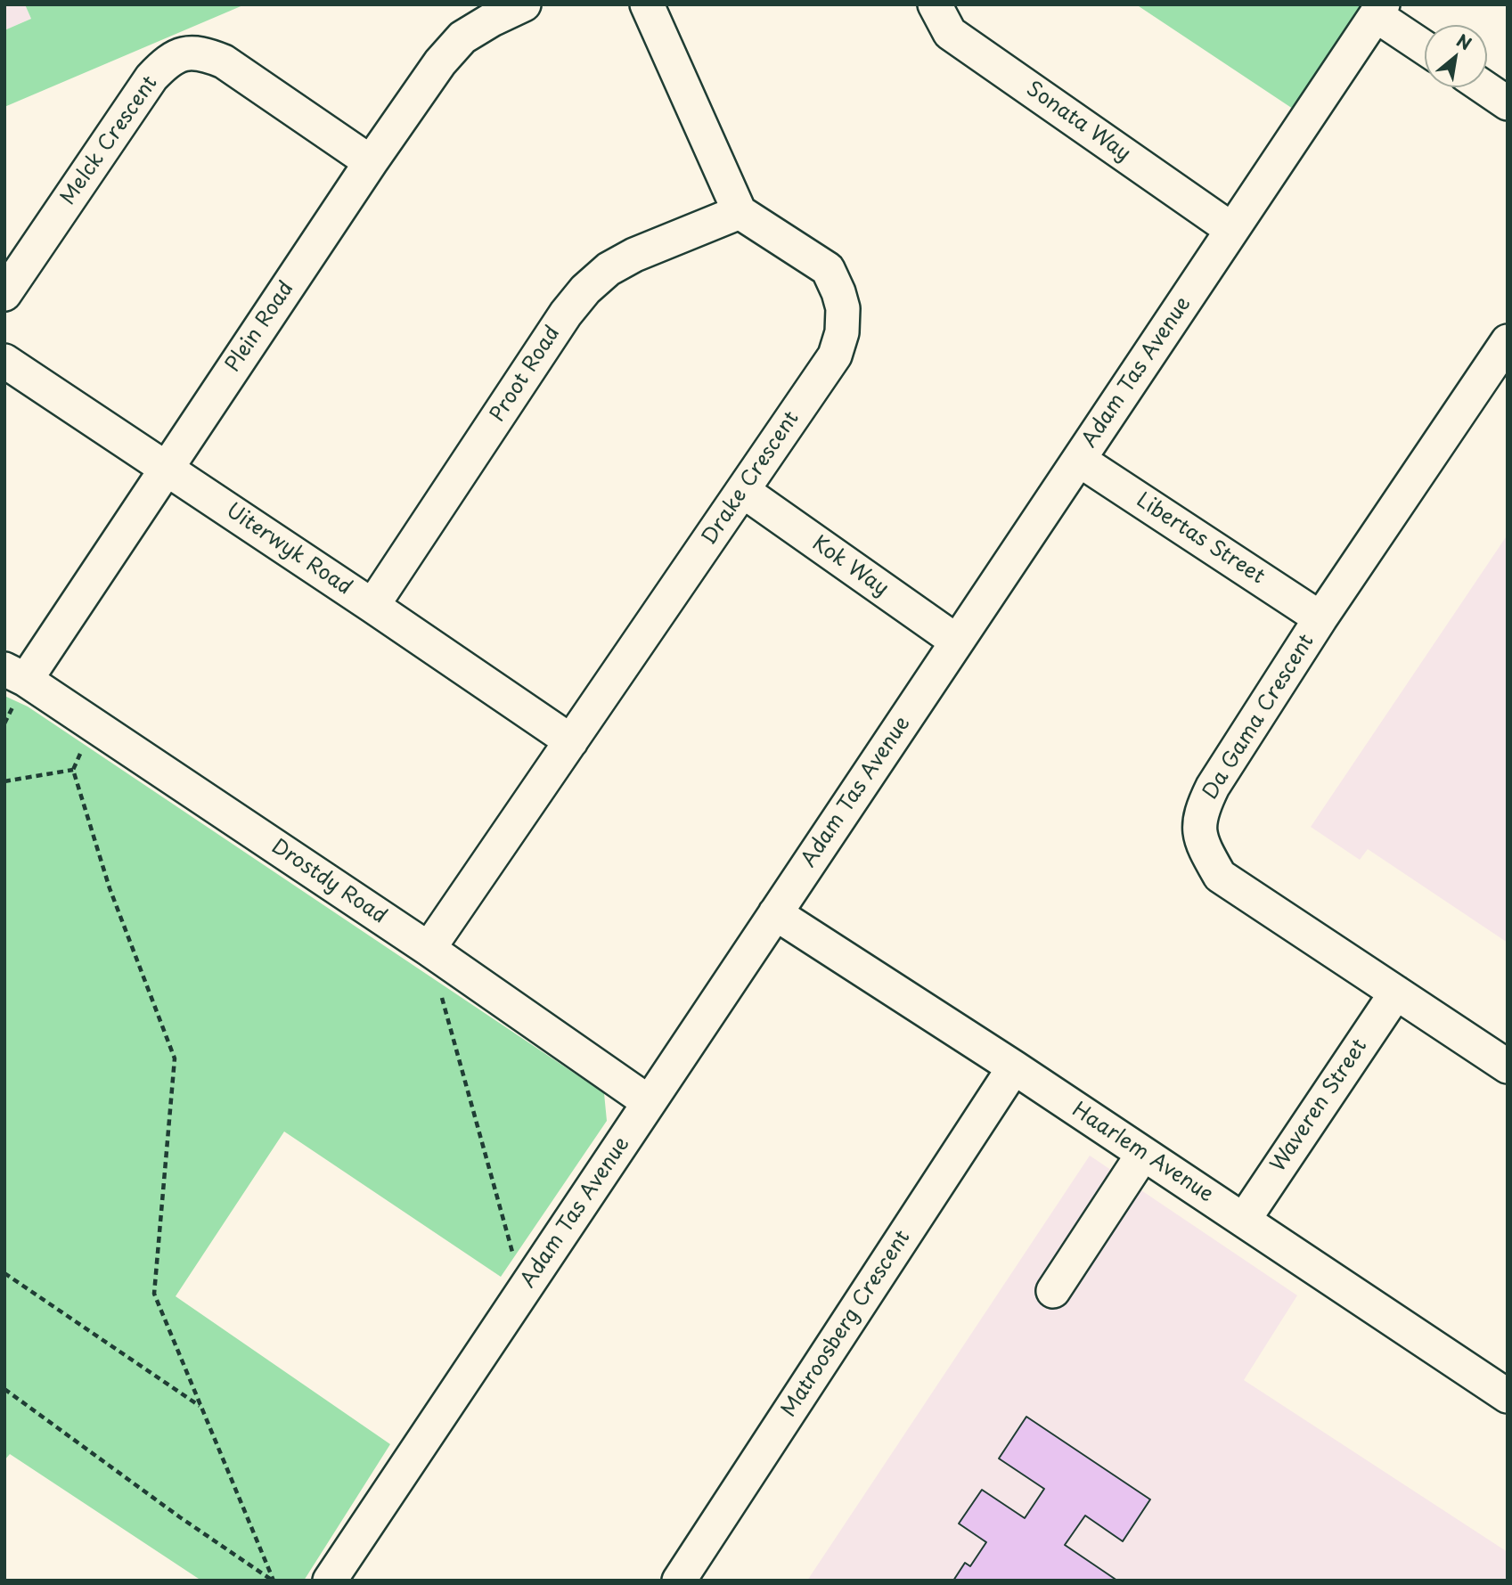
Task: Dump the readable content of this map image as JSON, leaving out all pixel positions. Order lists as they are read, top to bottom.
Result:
{
  "streets": {
    "street": [
      "Sonata Way",
      "Melck Crescent",
      "Plein Road",
      "Adam Tas Avenue",
      "Proot Road",
      "Drake Crescent",
      "Libertas Street",
      "Uiterwyk Road",
      "Kok Way",
      "Da Gama Crescent",
      "Drostdy Road",
      "Waveren Street",
      "Haarlem Avenue",
      "Matroosberg Crescent"
    ]
  },
  "crossings": [
    ["Sonata Way", "Adam Tas Avenue"],
    ["Melck Crescent", "Plein Road"],
    ["Plein Road", "Uiterwyk Road"],
    ["Plein Road", "Drostdy Road"],
    ["Adam Tas Avenue", "Libertas Street"],
    ["Adam Tas Avenue", "Kok Way"],
    ["Adam Tas Avenue", "Drostdy Road"],
    ["Adam Tas Avenue", "Haarlem Avenue"],
    ["Proot Road", "Drake Crescent"],
    ["Proot Road", "Uiterwyk Road"],
    ["Drake Crescent", "Uiterwyk Road"],
    ["Drake Crescent", "Kok Way"],
    ["Drake Crescent", "Drostdy Road"],
    ["Libertas Street", "Da Gama Crescent"],
    ["Da Gama Crescent", "Waveren Street"],
    ["Waveren Street", "Haarlem Avenue"],
    ["Haarlem Avenue", "Matroosberg Crescent"]
  ],
  "north": "top right"
}
